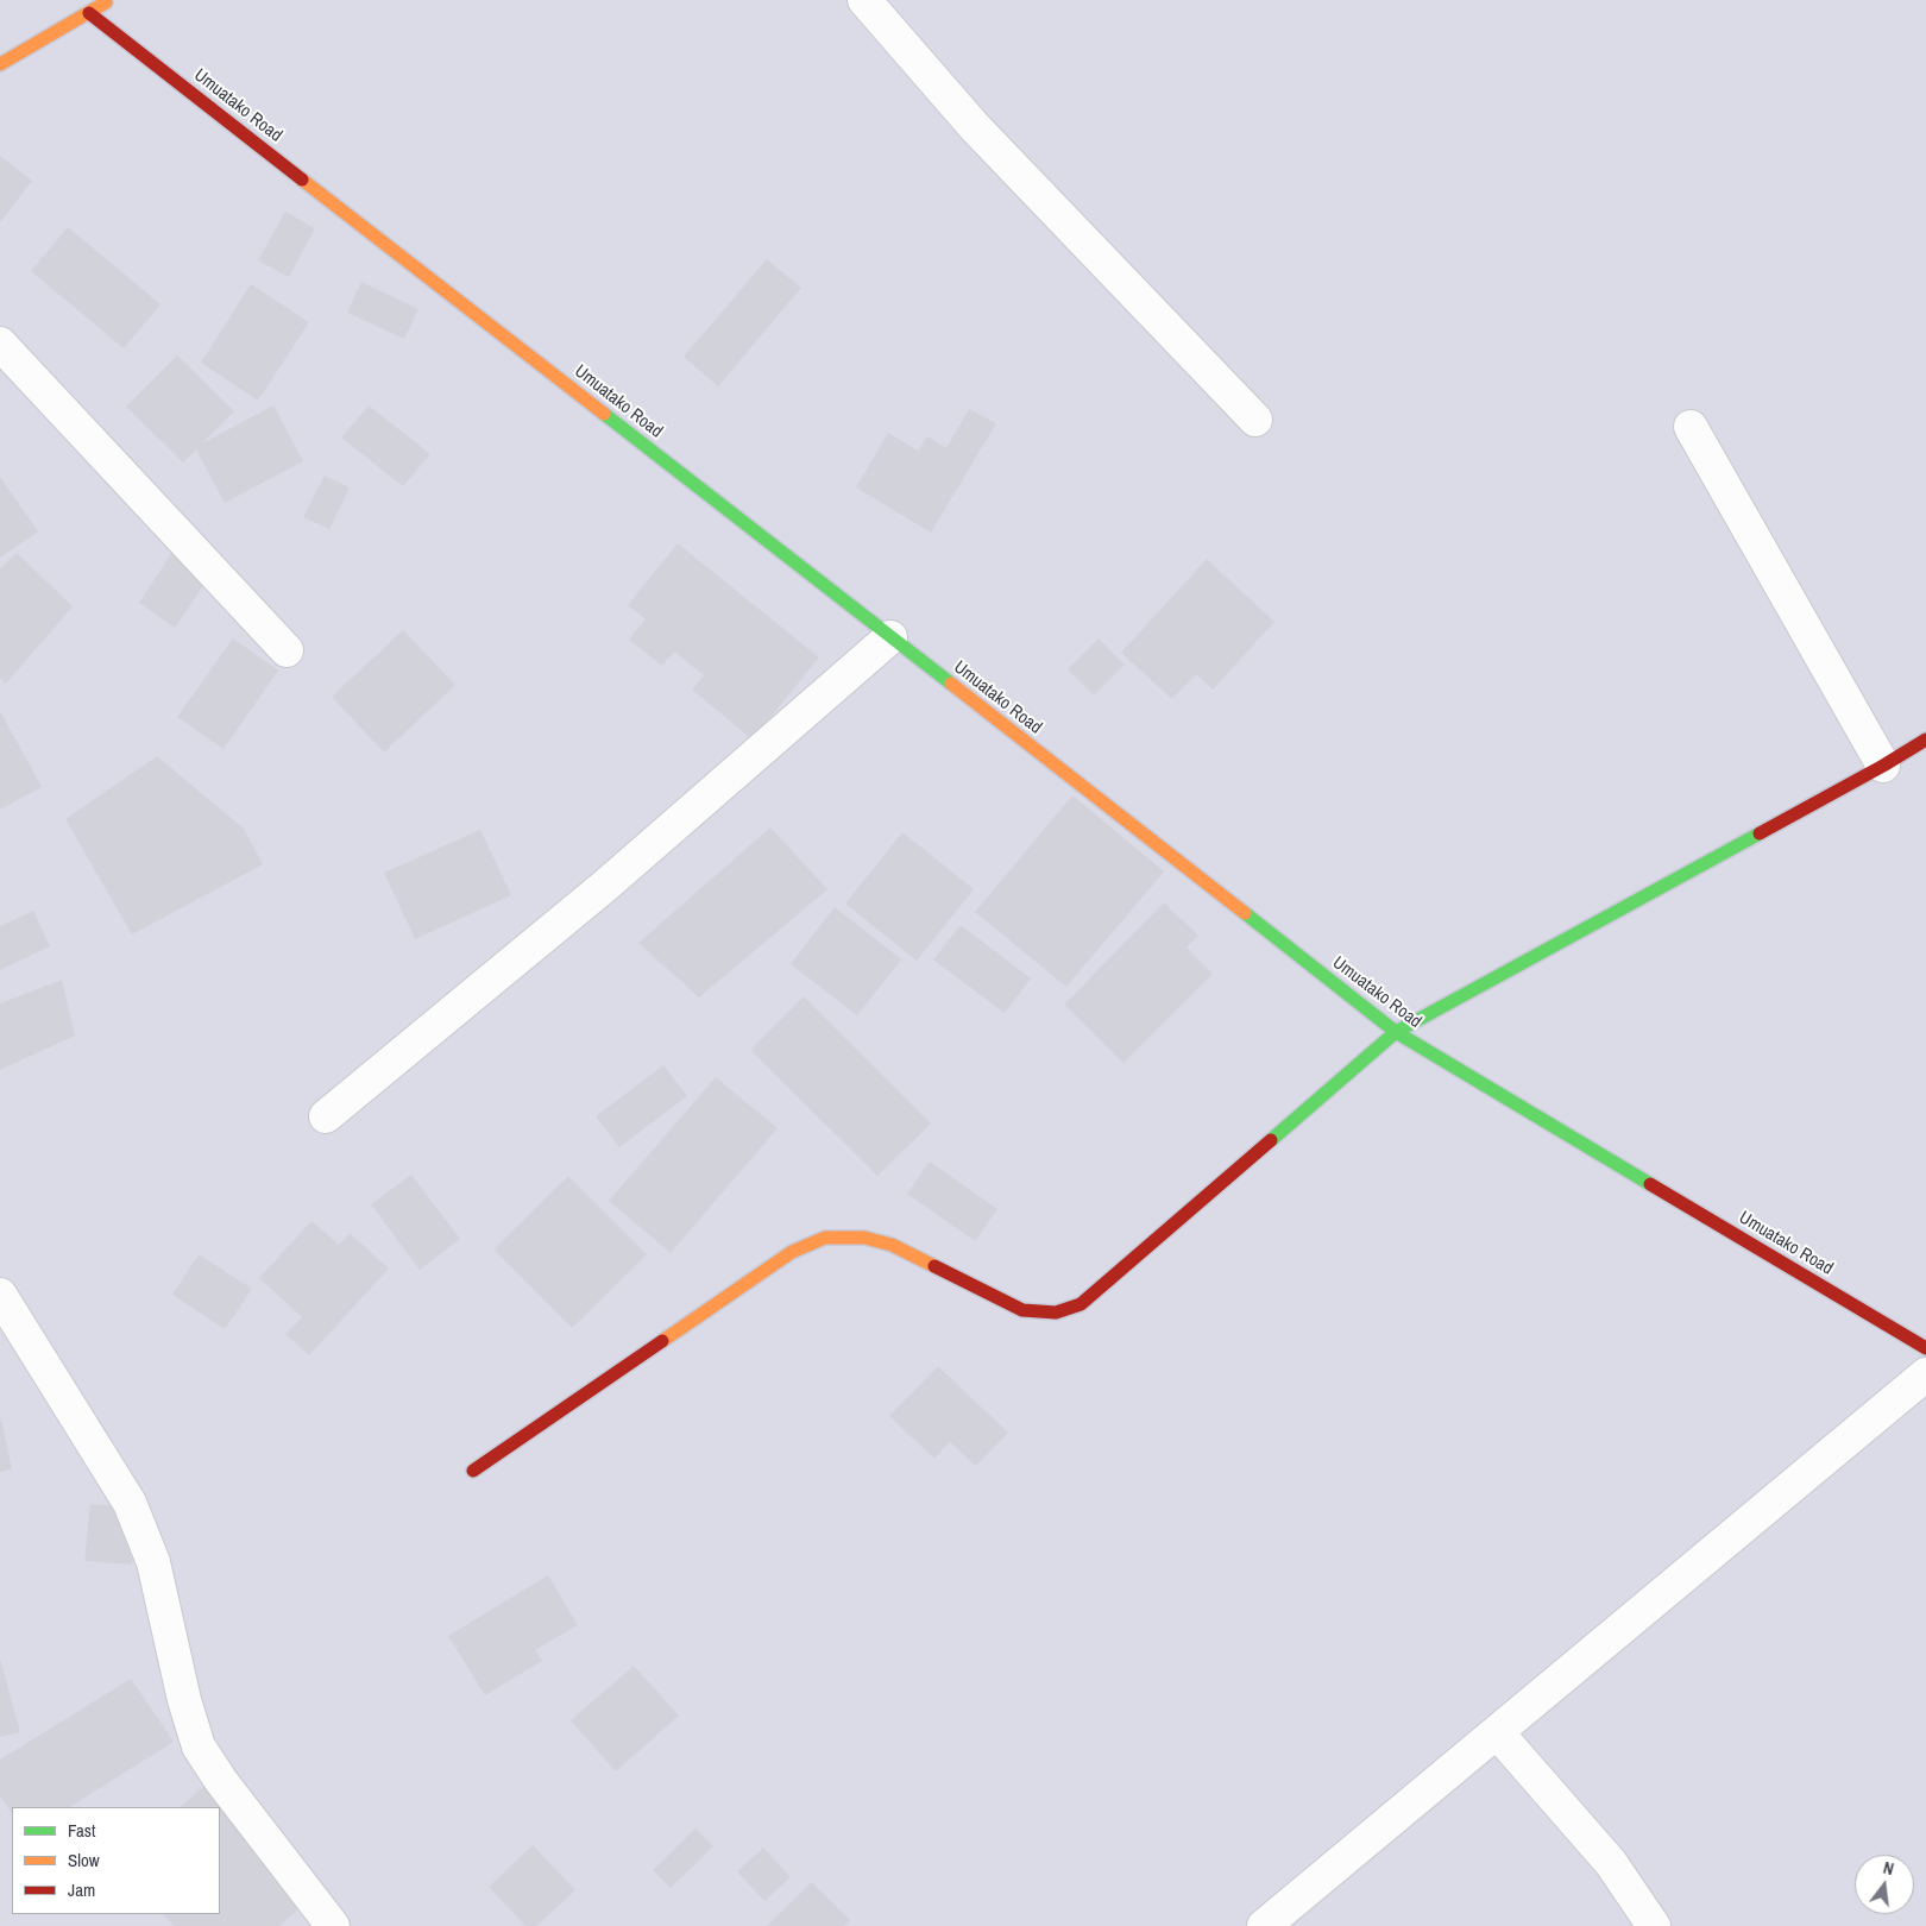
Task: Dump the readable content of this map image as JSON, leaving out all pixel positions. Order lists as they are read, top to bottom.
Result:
{
  "streets": {
    "street": ["Umuatako Road"]
  },
  "legend": ["Fast", "Slow", "Jam"],
  "north": "top"
}
